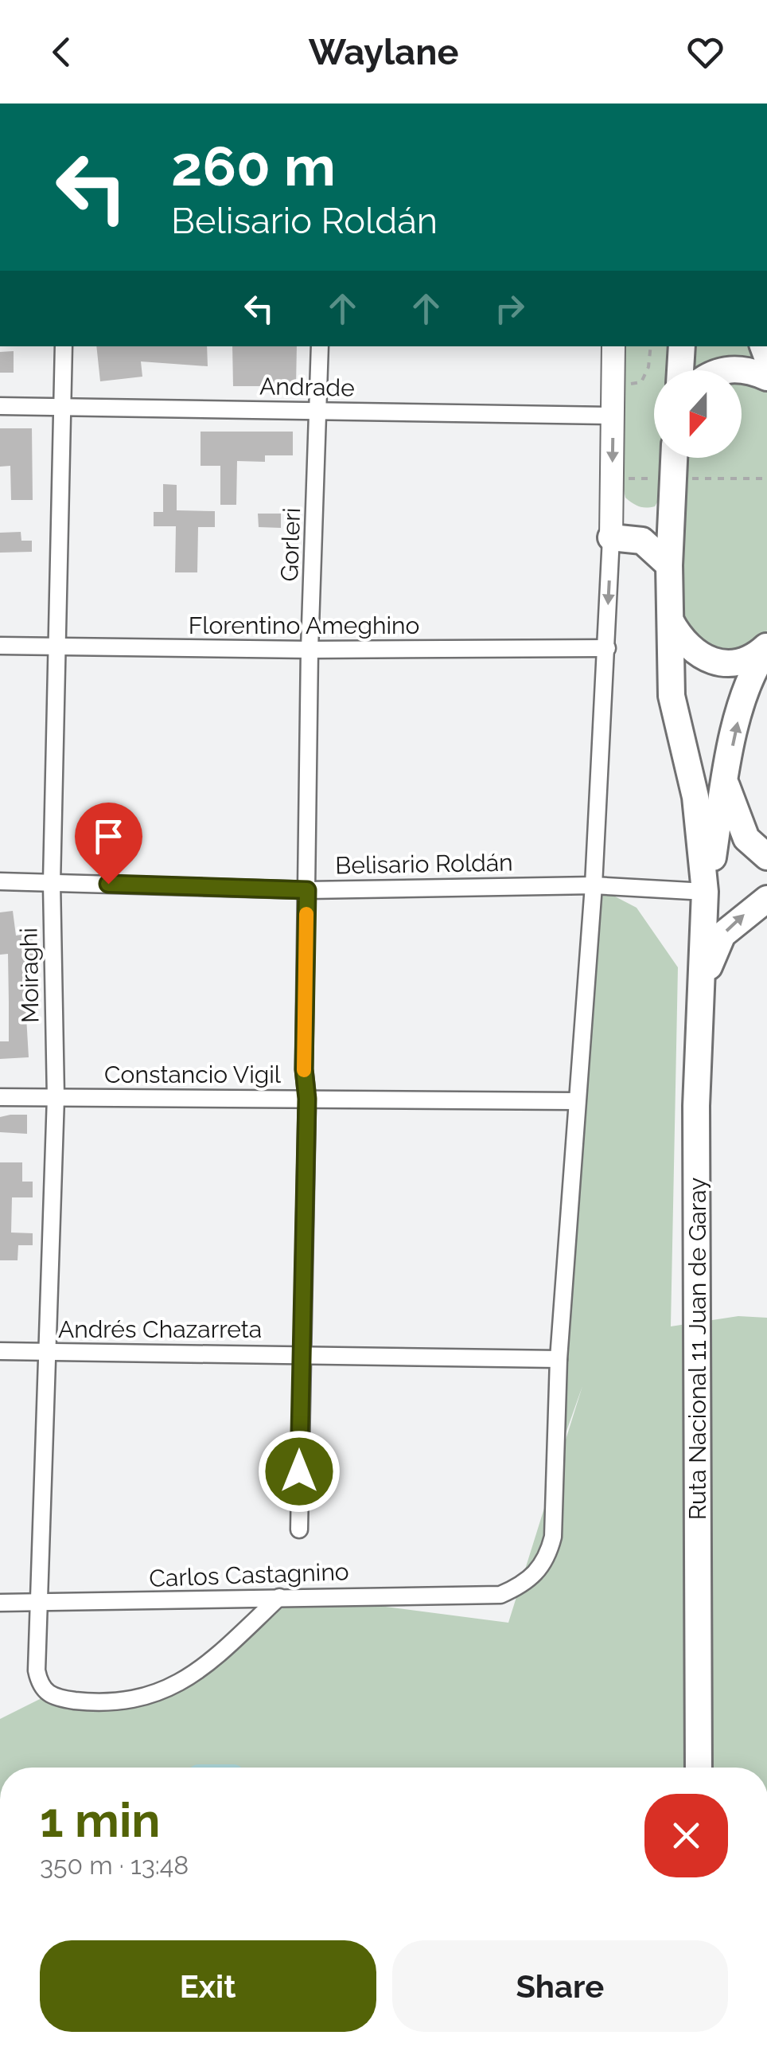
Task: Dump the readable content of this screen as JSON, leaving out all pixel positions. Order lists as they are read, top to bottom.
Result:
{
  "streets": {
    "main road": ["Ruta Nacional 11 Juan de Garay"],
    "street": [
      "Andrade",
      "Gorleri",
      "Florentino Ameghino",
      "Belisario Roldán",
      "Moiraghi",
      "Constancio Vigil",
      "Andrés Chazarreta",
      "Carlos Castagnino"
    ]
  },
  "crossings": [
    ["Andrade", "Gorleri"],
    ["Andrade", "Moiraghi"],
    ["Gorleri", "Florentino Ameghino"],
    ["Gorleri", "Belisario Roldán"],
    ["Gorleri", "Constancio Vigil"],
    ["Gorleri", "Andrés Chazarreta"],
    ["Florentino Ameghino", "Moiraghi"],
    ["Belisario Roldán", "Moiraghi"],
    ["Belisario Roldán", "Ruta Nacional 11 Juan de Garay"],
    ["Moiraghi", "Constancio Vigil"],
    ["Moiraghi", "Andrés Chazarreta"],
    ["Moiraghi", "Carlos Castagnino"],
    ["Andrés Chazarreta", "Carlos Castagnino"]
  ],
  "north": "bottom",
  "page": {
    "header": "Waylane",
    "turn": ["260 m", "Belisario Roldán"],
    "heading": ["1 min", "350 m · 13:48"],
    "buttons": ["Exit", "Share"]
  }
}
